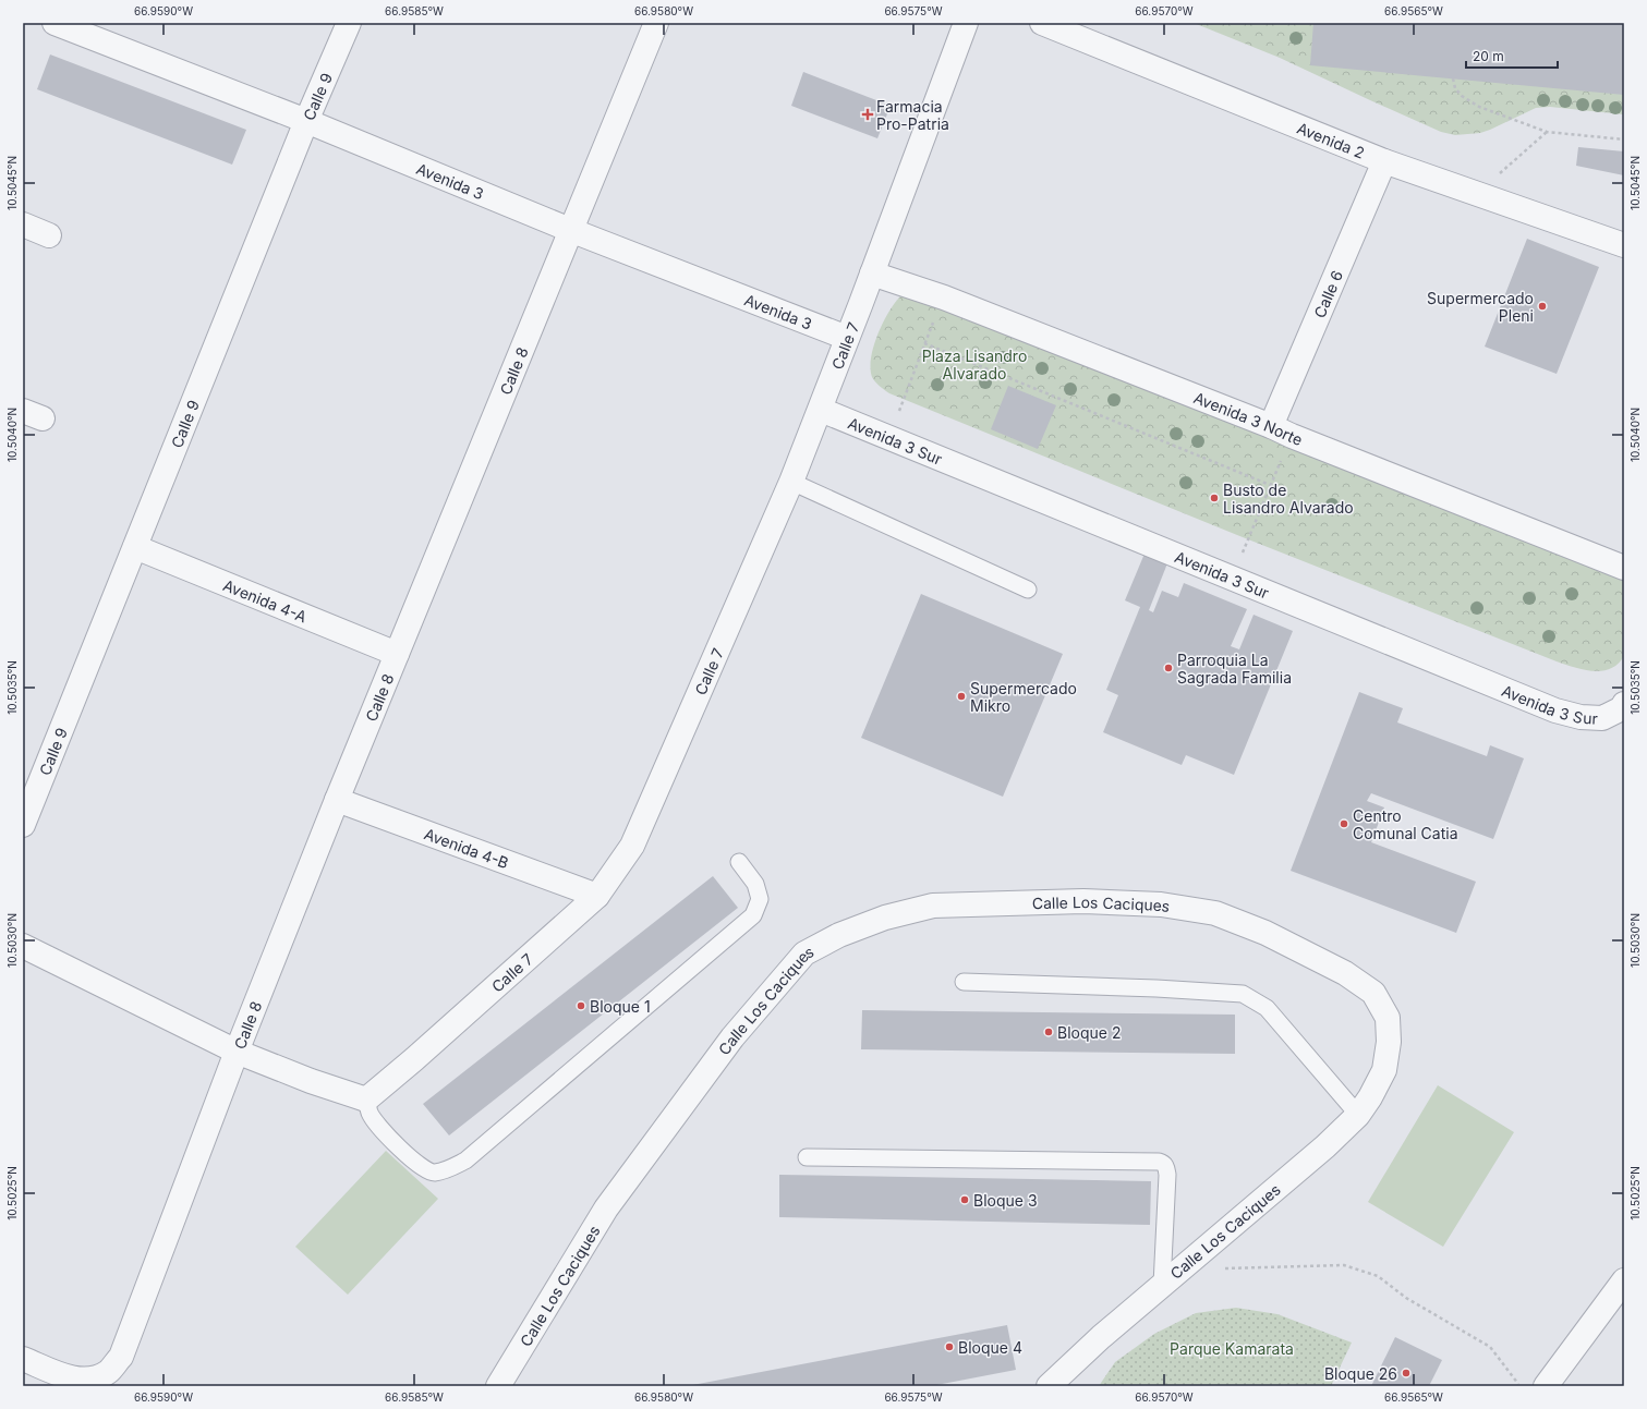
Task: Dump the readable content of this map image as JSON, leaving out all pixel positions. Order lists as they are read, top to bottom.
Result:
{
  "streets": {
    "street": [
      "Calle 9",
      "Avenida 2",
      "Avenida 3",
      "Calle 6",
      "Calle 7",
      "Calle 8",
      "Avenida 3 Norte",
      "Avenida 3 Sur",
      "Avenida 4-A",
      "Avenida 4-B",
      "Calle Los Caciques"
    ]
  },
  "crossings": [
    ["Calle 9", "Avenida 3"],
    ["Calle 9", "Avenida 4-A"],
    ["Avenida 2", "Calle 6"],
    ["Avenida 3", "Calle 7"],
    ["Avenida 3", "Calle 8"],
    ["Calle 6", "Avenida 3 Norte"],
    ["Calle 7", "Avenida 3 Norte"],
    ["Calle 7", "Avenida 3 Sur"],
    ["Calle 7", "Avenida 4-B"],
    ["Calle 8", "Avenida 4-A"],
    ["Calle 8", "Avenida 4-B"]
  ],
  "parks": ["Plaza Lisandro Alvarado", "Parque Kamarata"],
  "places": {
    "health": ["Farmacia Pro-Patria"],
    "other": [
      "Supermercado Pleni",
      "Busto de Lisandro Alvarado",
      "Parroquia La Sagrada Familia",
      "Supermercado Mikro",
      "Centro Comunal Catia",
      "Bloque 1",
      "Bloque 2",
      "Bloque 3",
      "Bloque 4",
      "Bloque 26"
    ]
  },
  "scale_bar": "20 m",
  "coordinates": [
    "66.9590°W",
    "66.9585°W",
    "66.9580°W",
    "66.9575°W",
    "66.9570°W",
    "66.9565°W",
    "10.5045°N",
    "10.5040°N",
    "10.5035°N",
    "10.5030°N",
    "10.5025°N"
  ]
}
